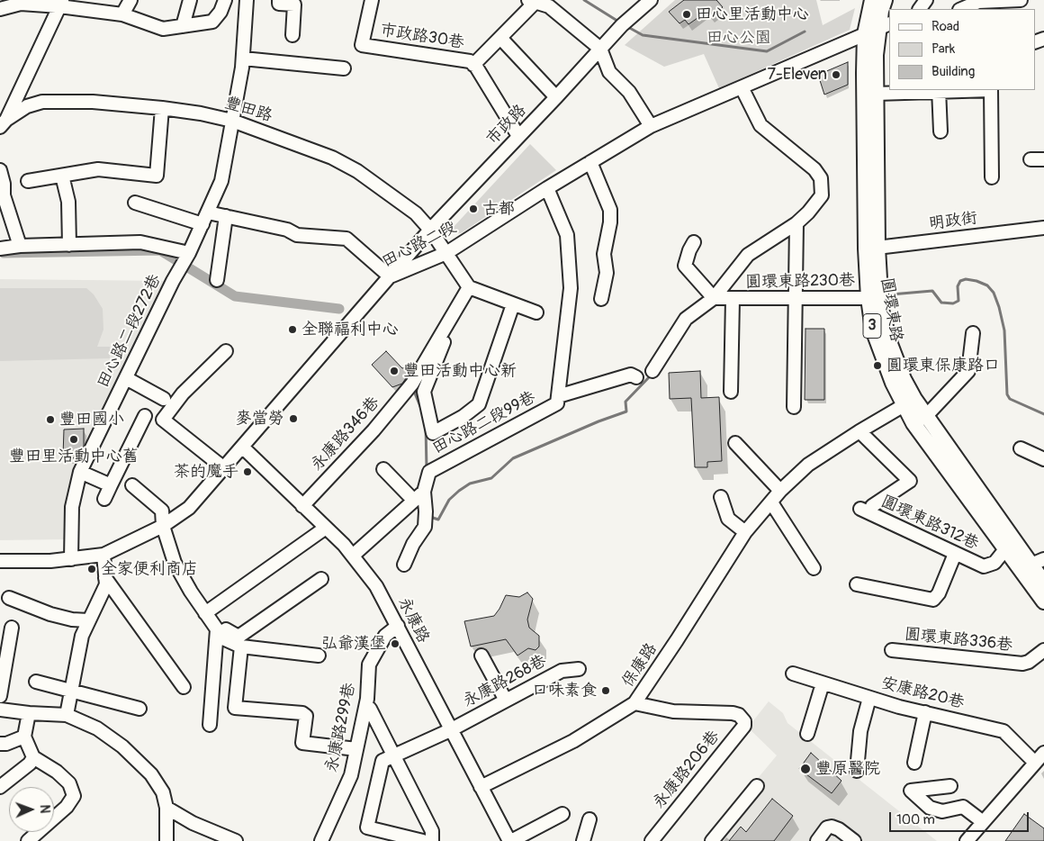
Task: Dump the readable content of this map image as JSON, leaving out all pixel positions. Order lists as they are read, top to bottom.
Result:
{
  "streets": {
    "main road": ["圓環東路", "3"],
    "street": [
      "市政路30巷",
      "豐田路",
      "市政路",
      "明政街",
      "田心路二段",
      "圓環東路230巷",
      "田心路二段272巷",
      "田心路二段99巷",
      "永康路346巷",
      "圓環東路312巷",
      "永康路",
      "圓環東路336巷",
      "保康路",
      "永康路268巷",
      "安康路20巷",
      "永康路299巷",
      "永康路206巷"
    ]
  },
  "crossings": [
    ["市政路30巷", "市政路"],
    ["豐田路", "市政路"],
    ["豐田路", "田心路二段"],
    ["豐田路", "田心路二段272巷"],
    ["市政路", "田心路二段"],
    ["明政街", "圓環東路"],
    ["田心路二段", "圓環東路"],
    ["田心路二段", "田心路二段272巷"],
    ["田心路二段", "田心路二段99巷"],
    ["田心路二段", "永康路"],
    ["圓環東路230巷", "圓環東路"],
    ["圓環東路", "圓環東路312巷"],
    ["圓環東路", "保康路"],
    ["田心路二段99巷", "永康路"],
    ["永康路346巷", "永康路"],
    ["圓環東路312巷", "保康路"],
    ["永康路", "保康路"],
    ["永康路", "永康路268巷"],
    ["永康路", "永康路299巷"],
    ["保康路", "永康路206巷"]
  ],
  "parks": ["田心公園"],
  "places": [
    "田心里活動中心",
    "7-Eleven",
    "古都",
    "全聯福利中心",
    "圓環東保康路口",
    "豐田活動中心新",
    "麥當勞",
    "豐田國小",
    "豐田里活動中心舊",
    "茶的魔手",
    "全家便利商店",
    "弘爺漢堡",
    "口味素食",
    "豐原醫院"
  ],
  "legend": ["Road", "Park", "Building"],
  "scale_bar": "100 m",
  "north": "right"
}
